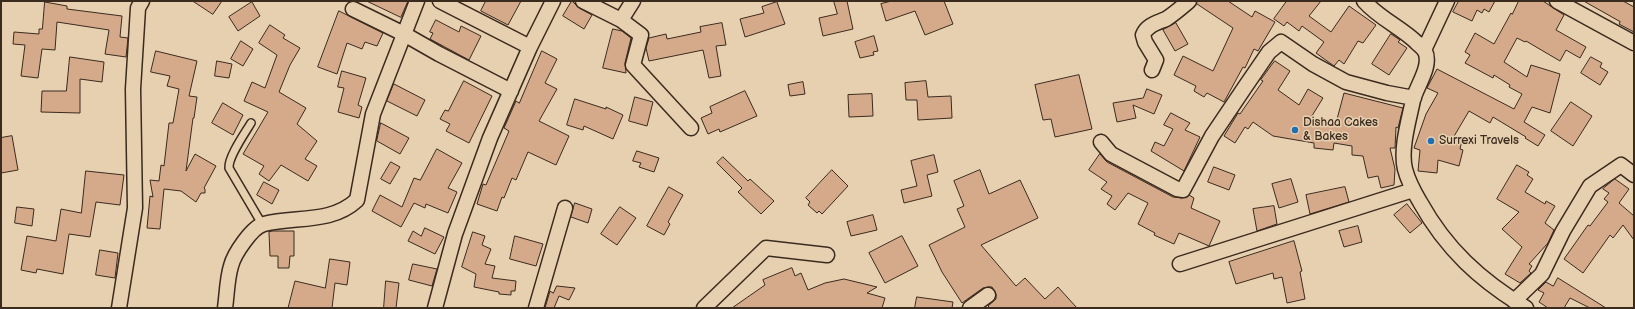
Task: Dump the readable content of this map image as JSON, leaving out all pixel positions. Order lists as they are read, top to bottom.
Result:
{
  "places": ["Dishaa Cakes & Bakes", "Surrexi Travels"]
}
